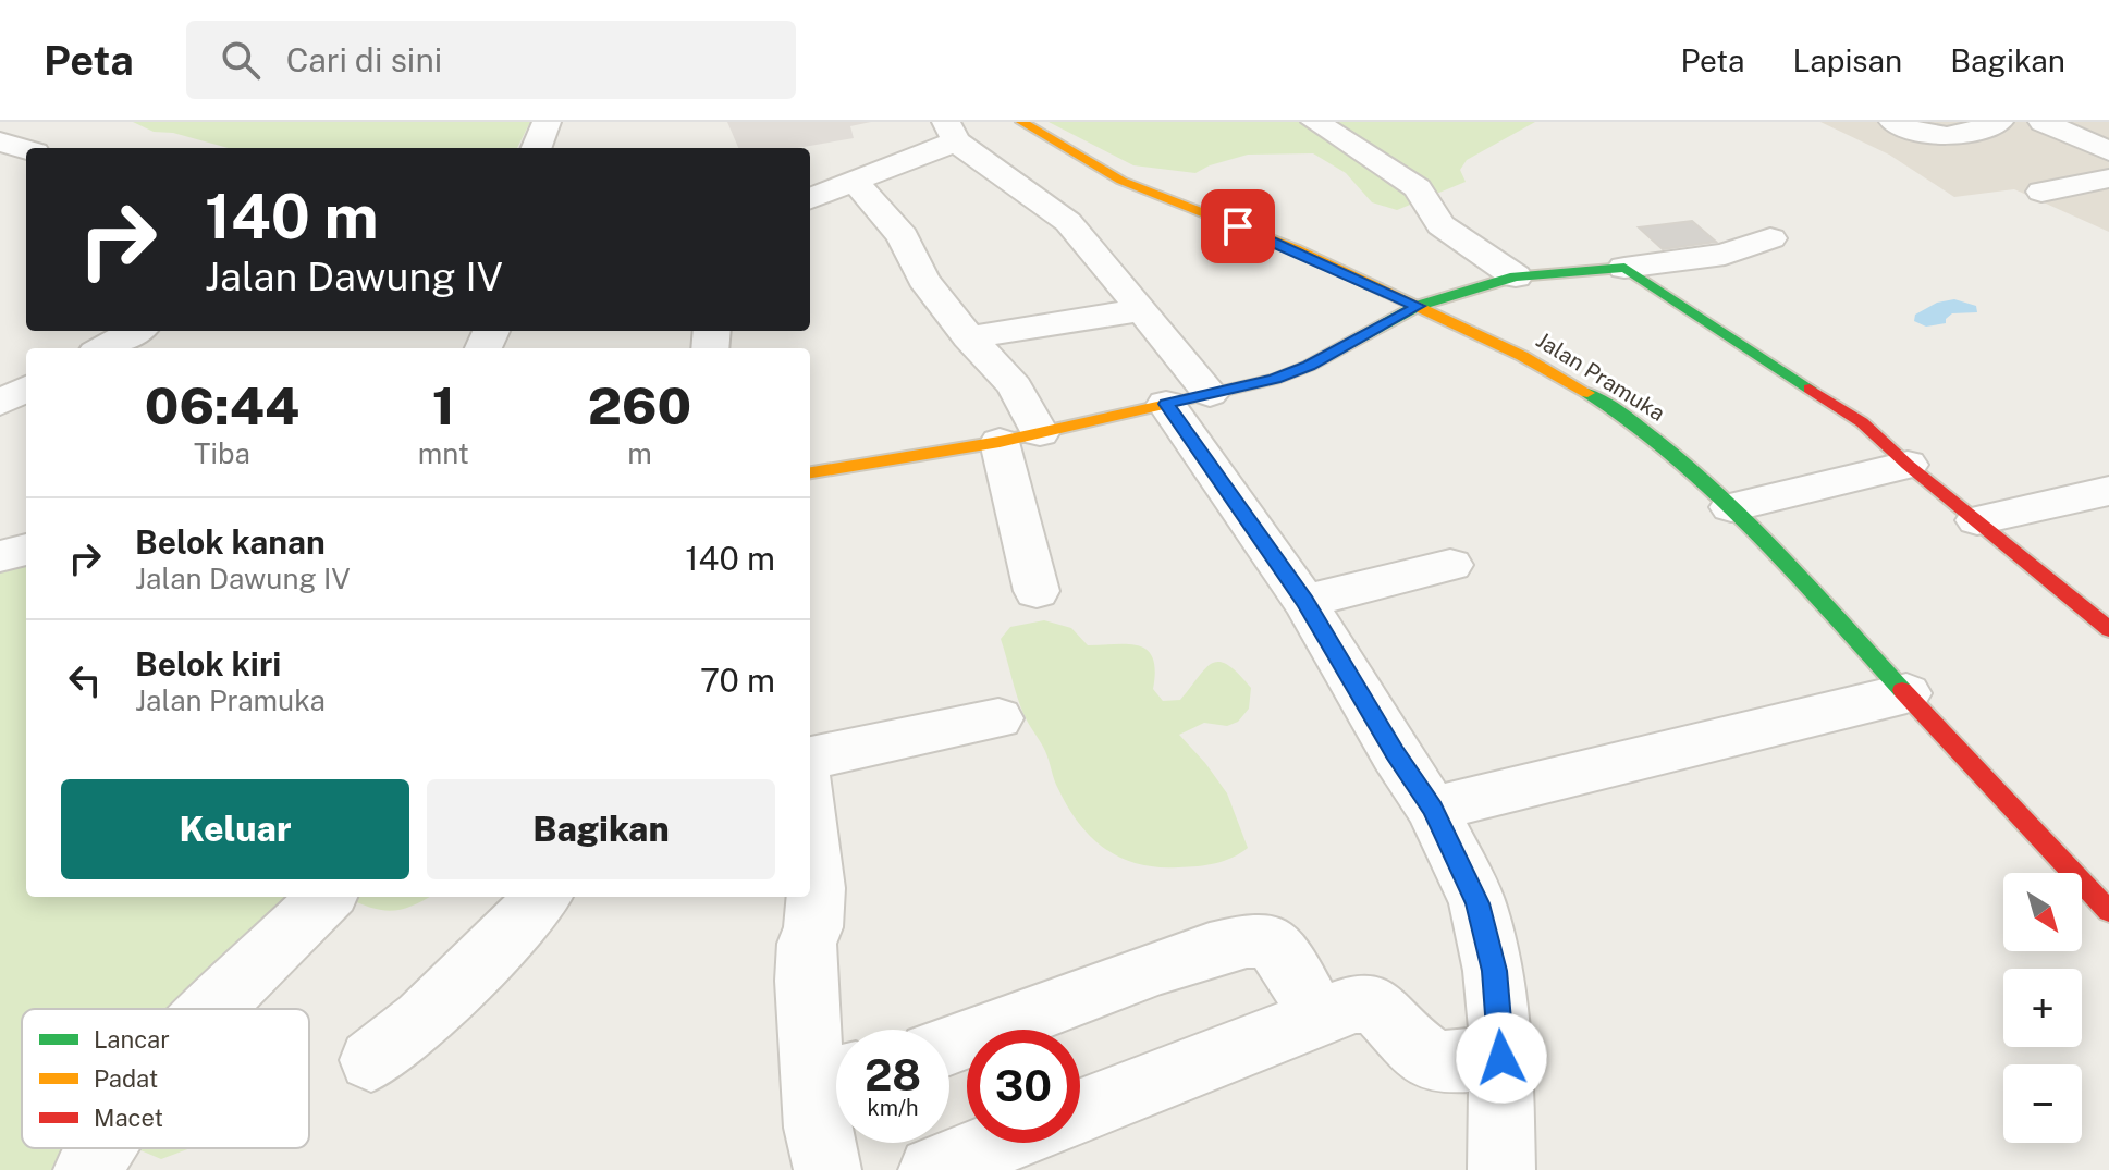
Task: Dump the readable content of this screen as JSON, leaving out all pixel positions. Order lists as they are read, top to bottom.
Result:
{
  "streets": {
    "street": ["Jalan Pramuka"]
  },
  "legend": ["Lancar", "Padat", "Macet"],
  "north": "bottom right",
  "page": {
    "header": "Peta",
    "search": "Cari di sini",
    "nav": ["Peta", "Lapisan", "Bagikan"],
    "turn": ["140 m", "Jalan Dawung IV"],
    "eta": [
      "06:44",
      "Tiba",
      "1",
      "mnt",
      "260",
      "m"
    ],
    "list": [
      {
        "name": "Belok kanan",
        "note": "Jalan Dawung IV",
        "value": "140 m"
      },
      {
        "name": "Belok kiri",
        "note": "Jalan Pramuka",
        "value": "70 m"
      }
    ],
    "buttons": ["Keluar", "Bagikan"],
    "map_buttons": ["+", "−"],
    "speed": "28 km/h",
    "limit": "30"
  }
}
